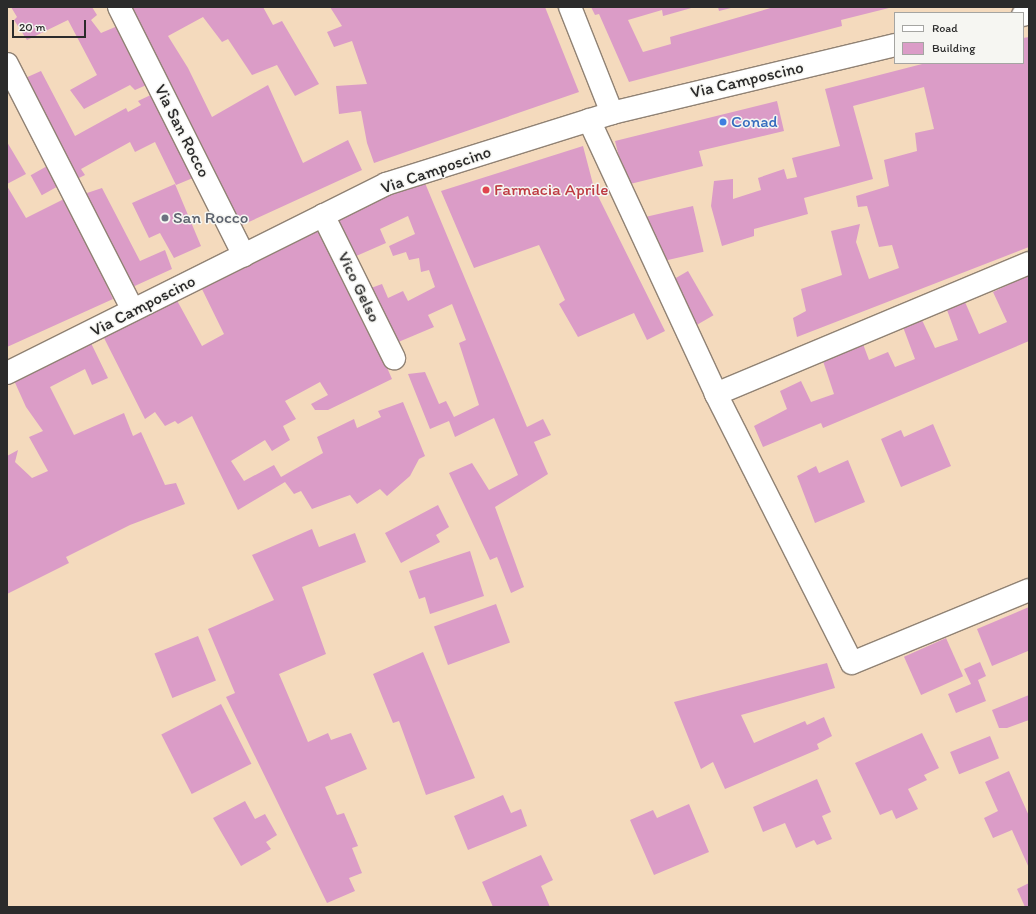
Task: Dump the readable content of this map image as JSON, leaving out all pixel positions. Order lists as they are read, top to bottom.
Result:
{
  "streets": {
    "street": ["Via Camposcino", "Via San Rocco", "Vico Gelso"]
  },
  "crossings": [
    ["Via Camposcino", "Via San Rocco"],
    ["Via Camposcino", "Vico Gelso"]
  ],
  "places": ["Conad", "Farmacia Aprile", "San Rocco"],
  "legend": ["Road", "Building"],
  "scale_bar": "20 m"
}
